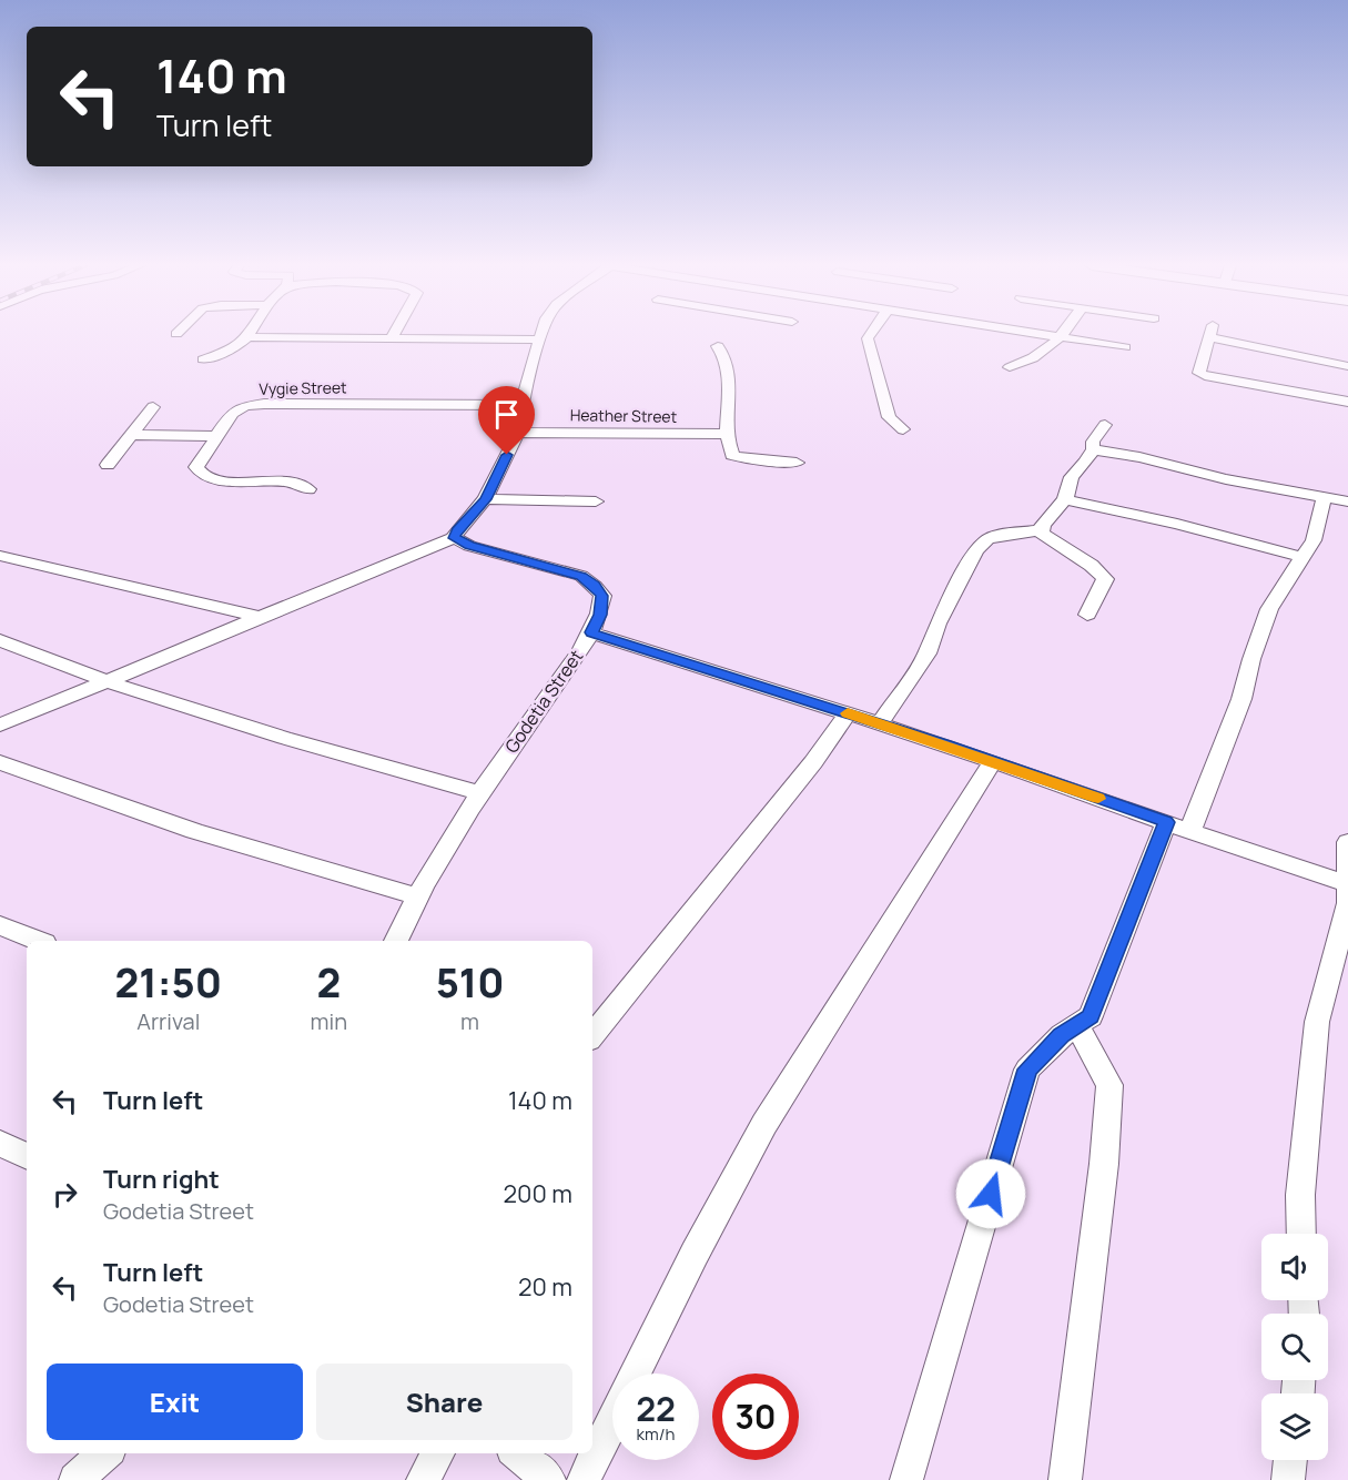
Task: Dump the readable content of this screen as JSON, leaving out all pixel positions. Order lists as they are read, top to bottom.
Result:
{
  "streets": {
    "street": ["Vygie Street", "Heather Street", "Godetia Street"]
  },
  "page": {
    "turn": ["140 m", "Turn left"],
    "eta": [
      "21:50",
      "Arrival",
      "2",
      "min",
      "510",
      "m"
    ],
    "list": [
      {
        "name": "Turn left",
        "value": "140 m"
      },
      {
        "name": "Turn right",
        "note": "Godetia Street",
        "value": "200 m"
      },
      {
        "name": "Turn left",
        "note": "Godetia Street",
        "value": "20 m"
      }
    ],
    "buttons": ["Exit", "Share"],
    "speed": "22 km/h",
    "limit": "30"
  }
}
